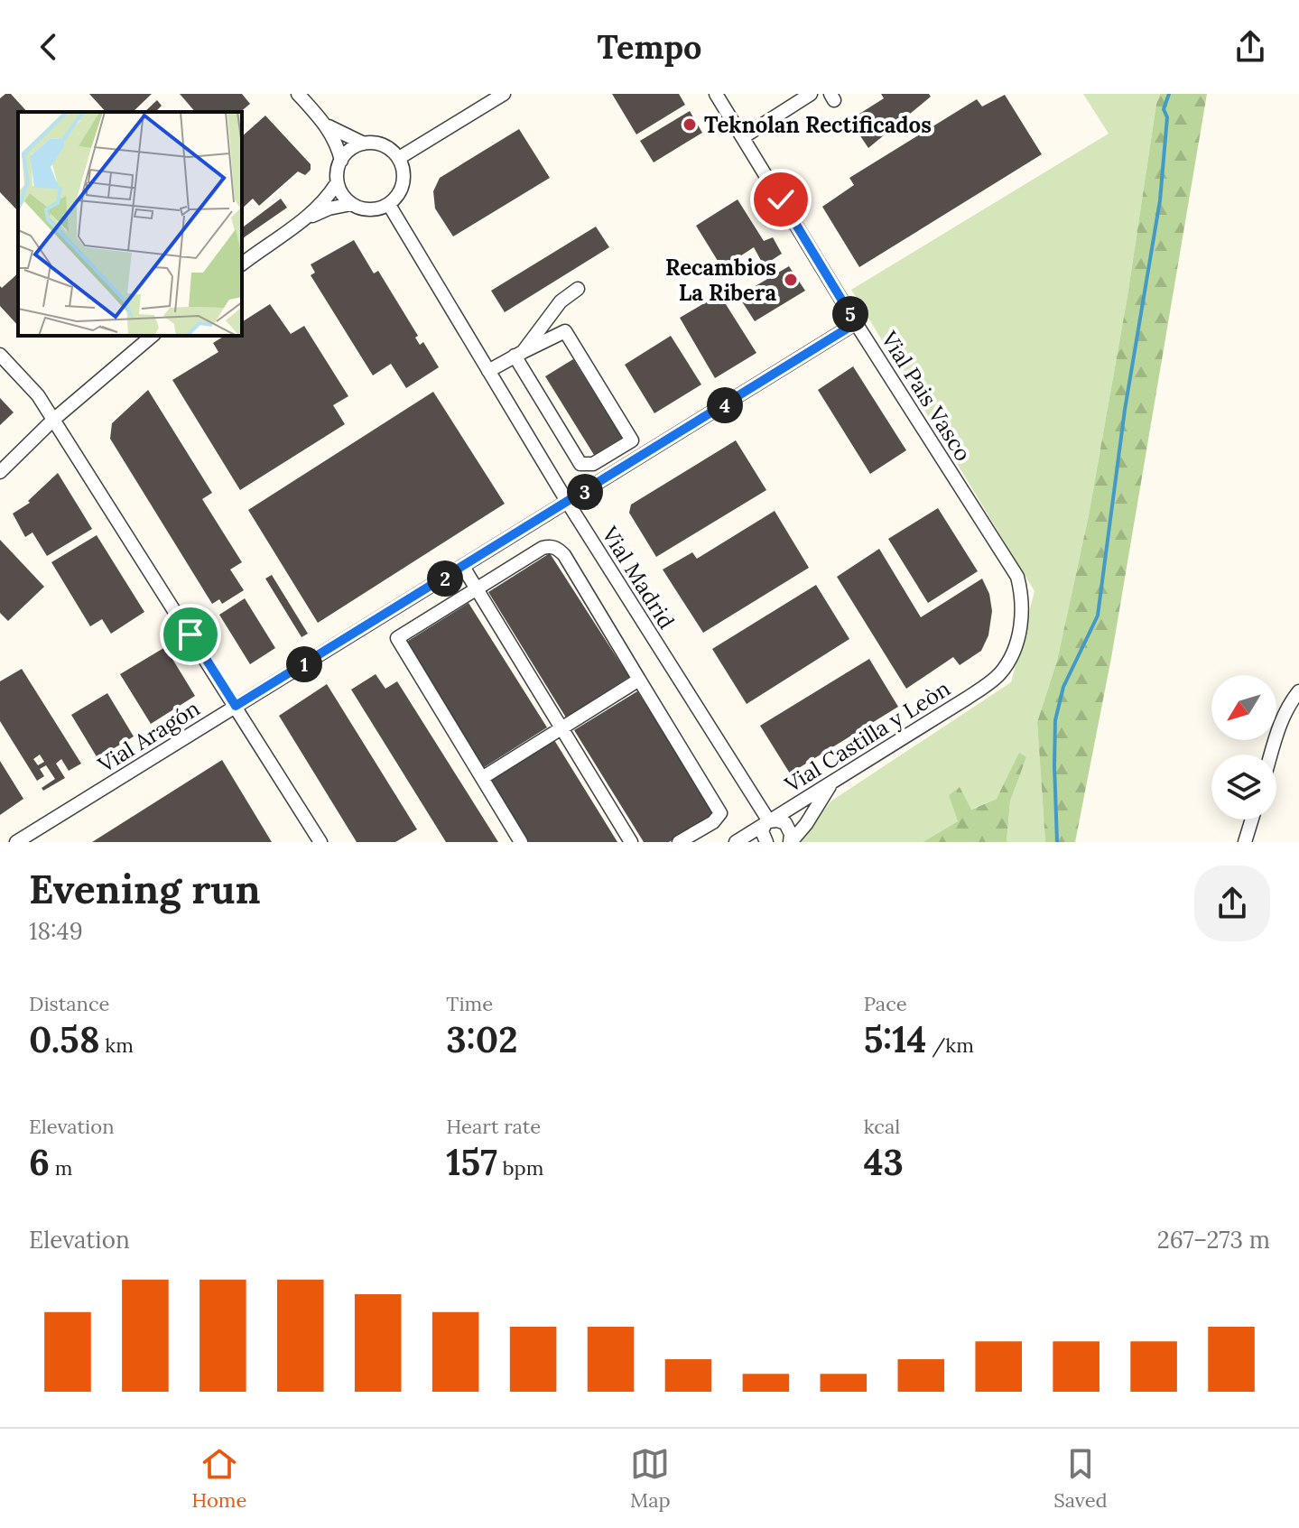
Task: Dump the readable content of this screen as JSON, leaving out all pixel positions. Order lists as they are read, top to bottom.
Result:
{
  "streets": {
    "street": [
      "Vial Pais Vasco",
      "Vial Madrid",
      "Vial Aragón",
      "Vial Castilla y Leòn"
    ]
  },
  "crossings": [
    ["Vial Pais Vasco", "Vial Aragón"],
    ["Vial Pais Vasco", "Vial Castilla y Leòn"],
    ["Vial Madrid", "Vial Aragón"],
    ["Vial Madrid", "Vial Castilla y Leòn"]
  ],
  "places": ["Teknolan Rectificados", "Recambios La Ribera"],
  "north": "bottom left",
  "page": {
    "header": "Tempo",
    "pins": [
      "5",
      "4",
      "3",
      "2",
      "1"
    ],
    "heading": ["Evening run", "18:49"],
    "stats": [
      ["Distance", "0.58 km"],
      ["Time", "3:02"],
      ["Pace", "5:14 /km"],
      ["Elevation", "6 m"],
      ["Heart rate", "157 bpm"],
      ["kcal", "43"]
    ],
    "chart": ["Elevation", "267–273 m"],
    "tabs": ["Home", "Map", "Saved"]
  }
}
